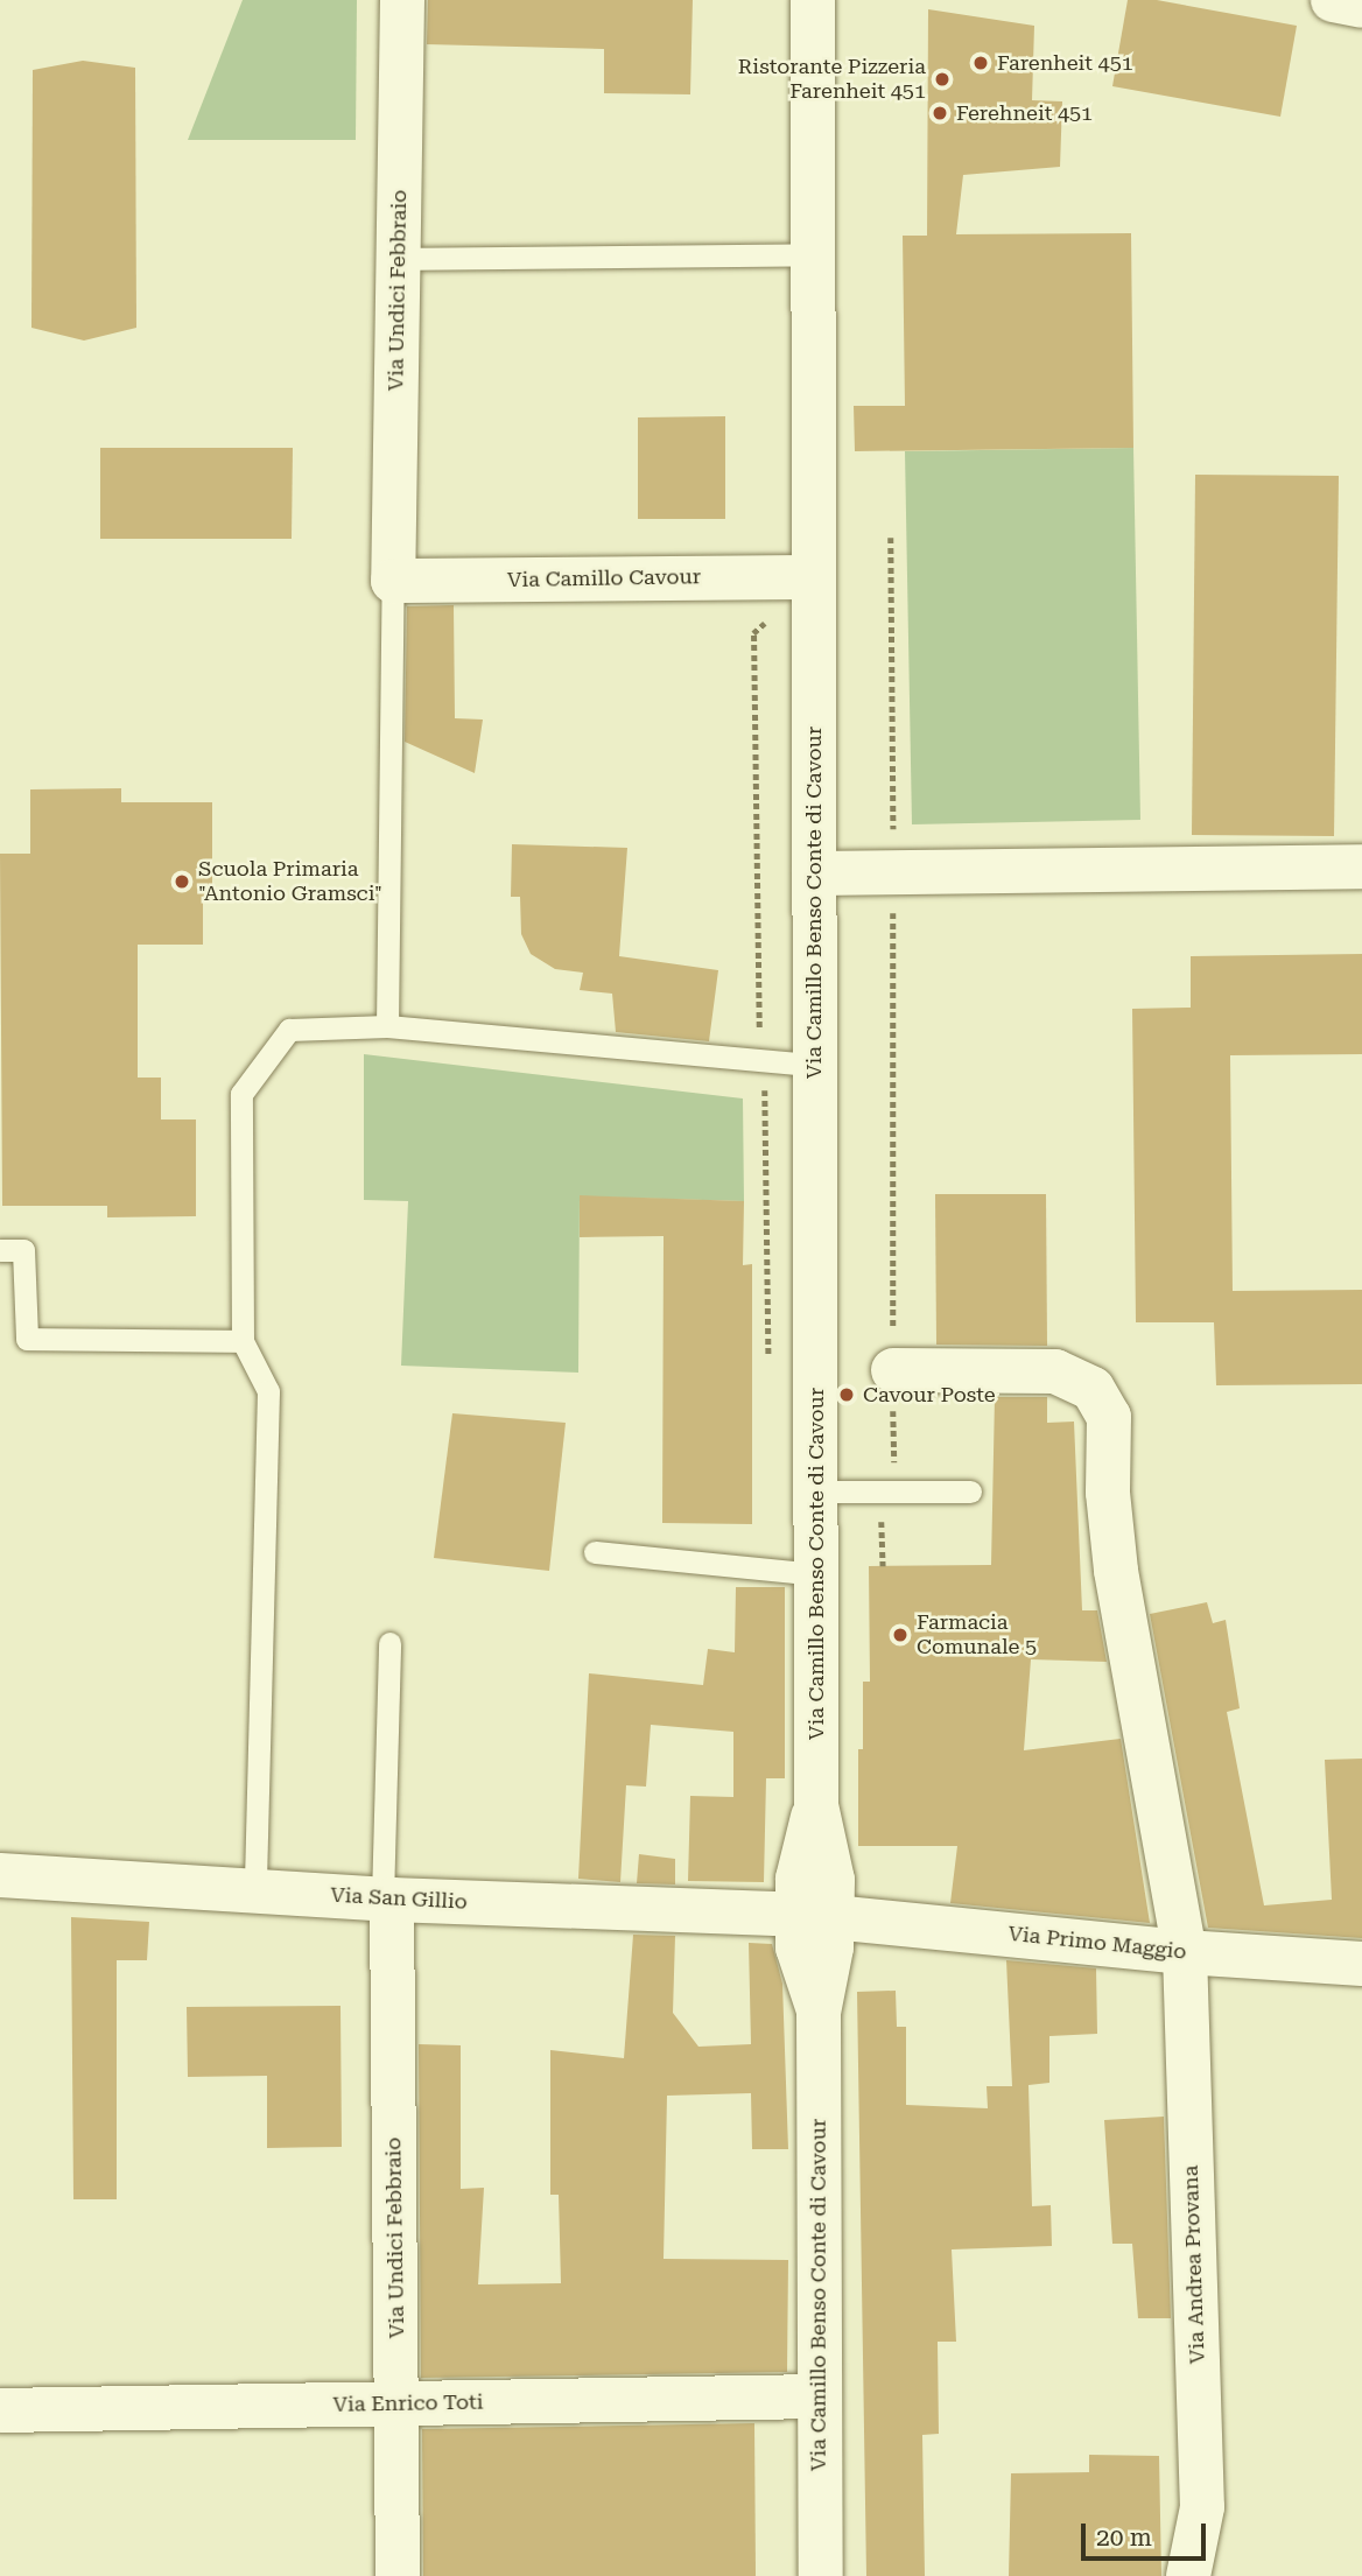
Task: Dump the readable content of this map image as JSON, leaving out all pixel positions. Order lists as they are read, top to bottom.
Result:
{
  "streets": {
    "street": [
      "Via Undici Febbraio",
      "Via Camillo Cavour",
      "Via Camillo Benso Conte di Cavour",
      "Via San Gillio",
      "Via Primo Maggio",
      "Via Andrea Provana",
      "Via Enrico Toti"
    ]
  },
  "crossings": [
    ["Via Undici Febbraio", "Via Camillo Cavour"],
    ["Via Undici Febbraio", "Via San Gillio"],
    ["Via Undici Febbraio", "Via Enrico Toti"],
    ["Via Camillo Cavour", "Via Camillo Benso Conte di Cavour"],
    ["Via Camillo Benso Conte di Cavour", "Via San Gillio"],
    ["Via Camillo Benso Conte di Cavour", "Via Primo Maggio"],
    ["Via Camillo Benso Conte di Cavour", "Via Enrico Toti"],
    ["Via San Gillio", "Via Primo Maggio"],
    ["Via Primo Maggio", "Via Andrea Provana"]
  ],
  "places": [
    "Farenheit 451",
    "Ristorante Pizzeria Farenheit 451",
    "Ferehneit 451",
    "Scuola Primaria \"Antonio Gramsci\"",
    "Cavour Poste",
    "Farmacia Comunale 5"
  ],
  "scale_bar": "20 m"
}
